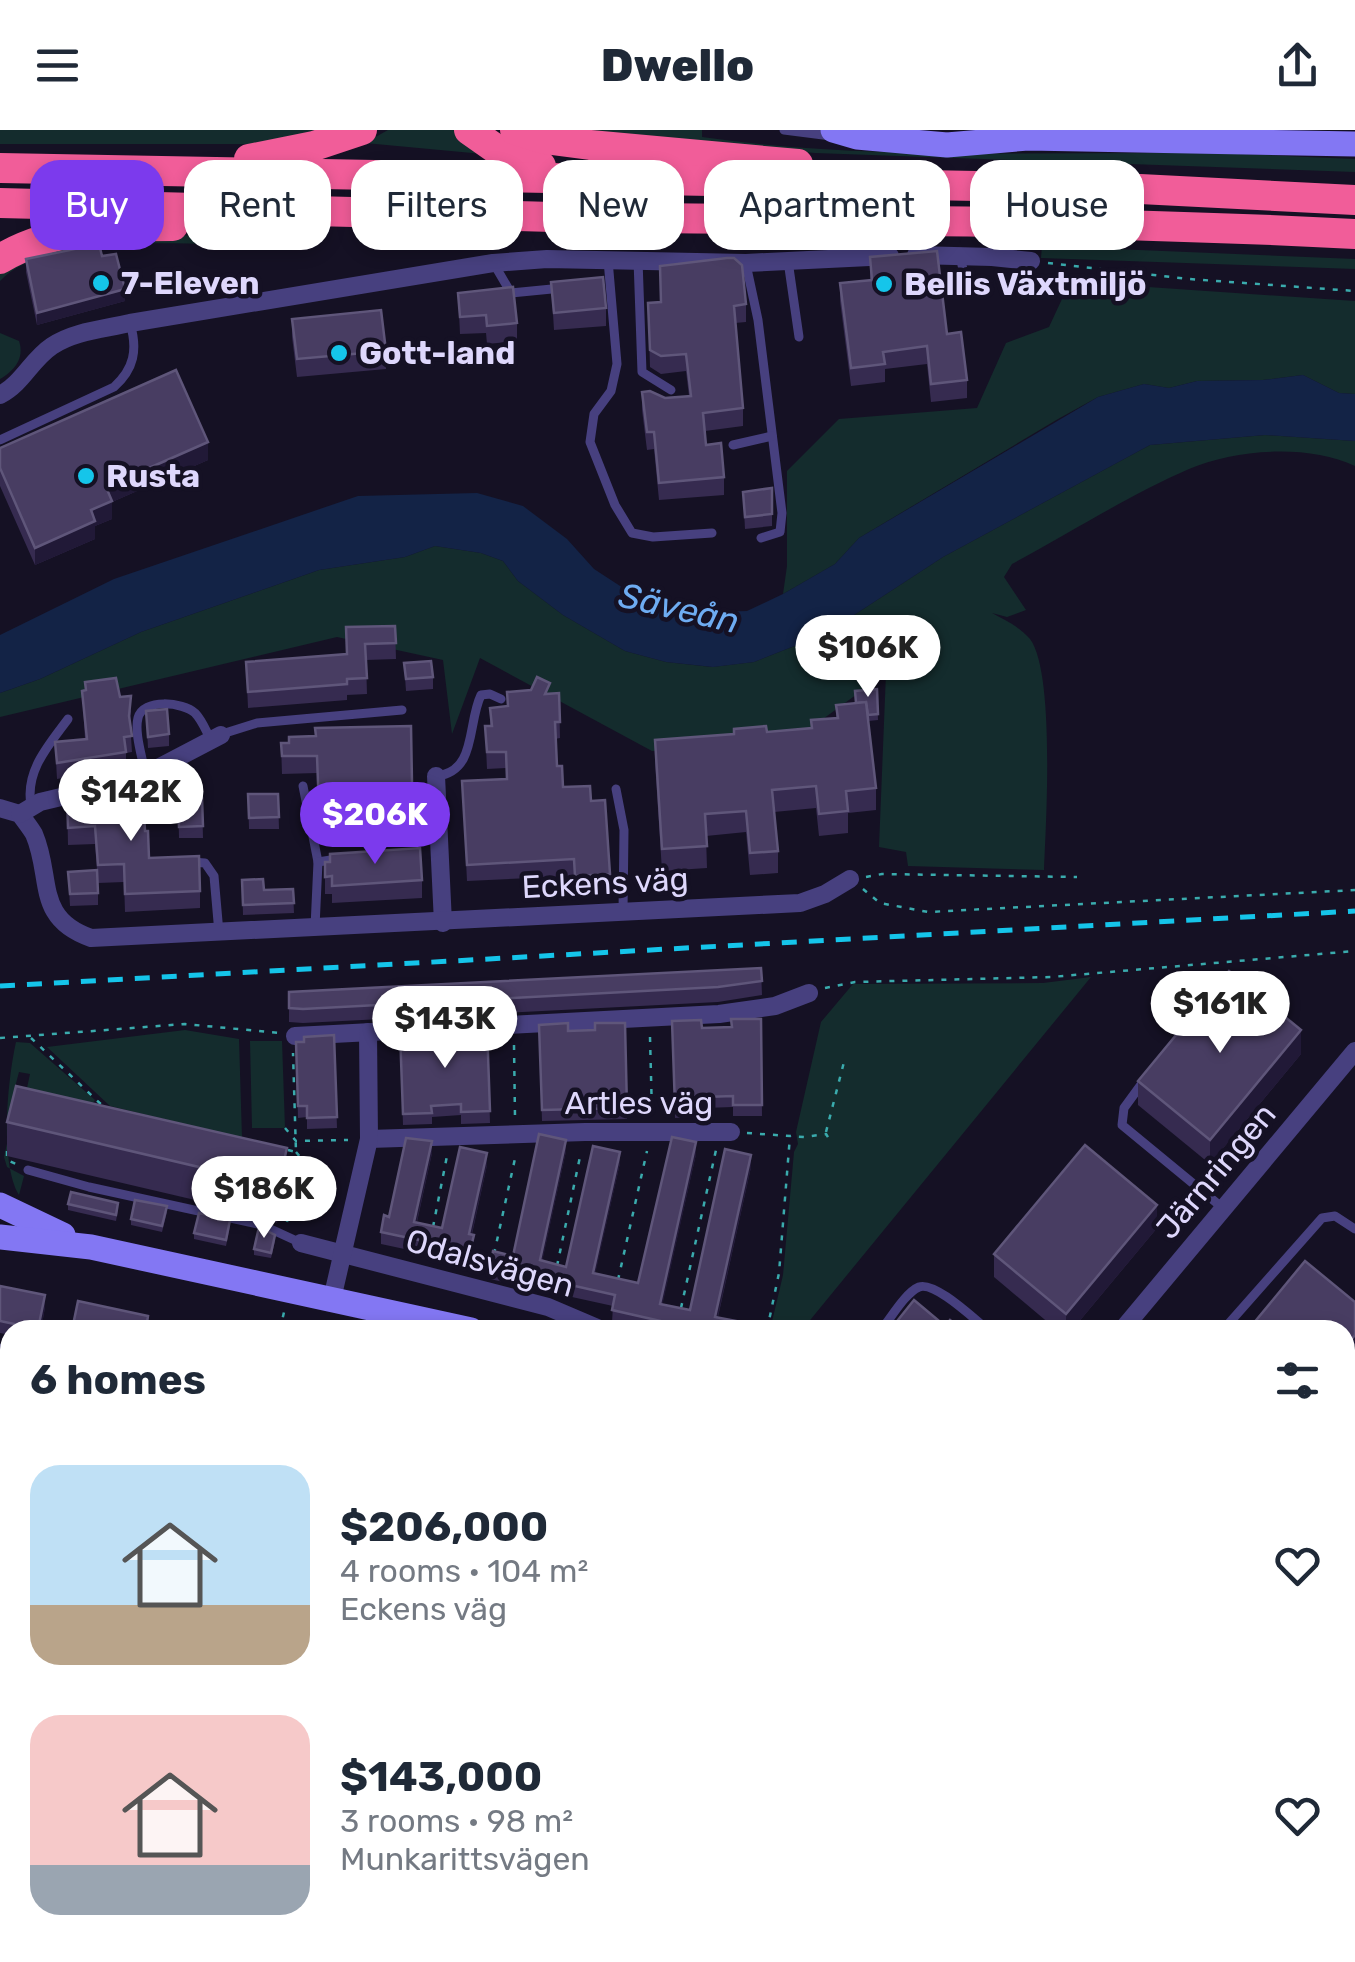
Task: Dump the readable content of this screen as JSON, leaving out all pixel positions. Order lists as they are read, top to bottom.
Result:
{
  "streets": {
    "street": [
      "Eckens väg",
      "Artles väg",
      "Järnringen",
      "Odalsvägen"
    ]
  },
  "water": ["Säveån"],
  "places": [
    "7-Eleven",
    "Bellis Växtmiljö",
    "Gott-land",
    "Rusta"
  ],
  "page": {
    "header": "Dwello",
    "chip": [
      "Buy",
      "Rent",
      "Filters",
      "New",
      "Apartment",
      "House"
    ],
    "price": [
      "$106K",
      "$142K",
      "$206K",
      "$161K",
      "$143K",
      "$186K"
    ],
    "heading": "6 homes",
    "list": [
      {
        "name": "$206,000",
        "note": "4 rooms · 104 m² · Eckens väg"
      },
      {
        "name": "$143,000",
        "note": "3 rooms · 98 m² · Munkarittsvägen"
      }
    ]
  }
}
